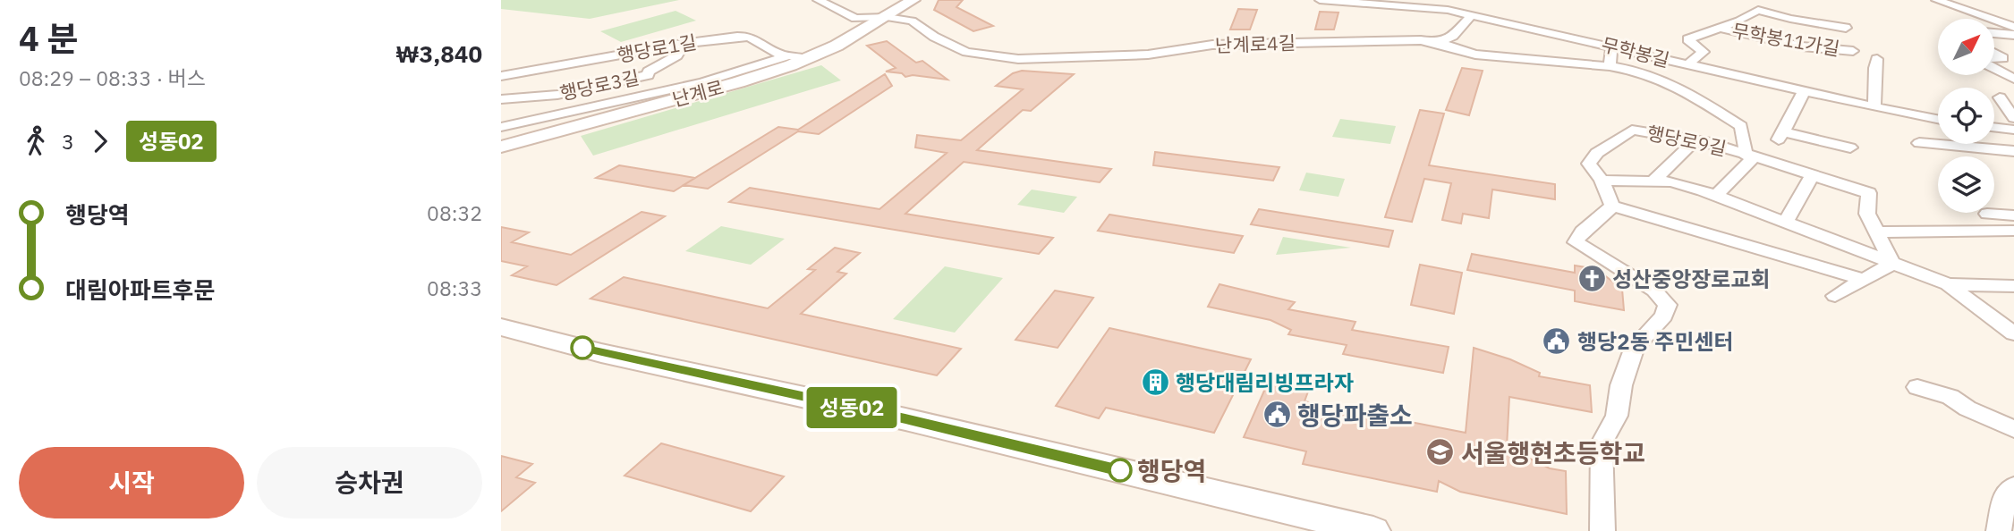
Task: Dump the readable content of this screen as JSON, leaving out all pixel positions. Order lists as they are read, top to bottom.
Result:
{
  "streets": {
    "main road": ["난계로"],
    "street": [
      "무학봉11가길",
      "난계로4길",
      "행당로1길",
      "무학봉길",
      "행당로3길",
      "행당로9길"
    ]
  },
  "crossings": [
    ["난계로4길", "난계로"],
    ["난계로4길", "행당로9길"],
    ["행당로1길", "행당로3길"],
    ["행당로1길", "난계로"]
  ],
  "places": {
    "church": ["성산중앙장로교회"],
    "public building": ["행당2동 주민센터", "행당파출소"],
    "building": ["행당대림리빙프라자"],
    "school or university": ["서울행현초등학교"],
    "other": ["행당역"]
  },
  "lines": ["bus line 성동02"],
  "north": "top right",
  "page": {
    "heading": ["4 분", "08:29 – 08:33 · 버스", "₩3,840"],
    "on_map": "성동02",
    "legs": ["3", "성동02"],
    "list": [
      {
        "name": "행당역",
        "value": "08:32"
      },
      {
        "name": "대림아파트후문",
        "value": "08:33"
      }
    ],
    "buttons": ["시작", "승차권"]
  }
}
